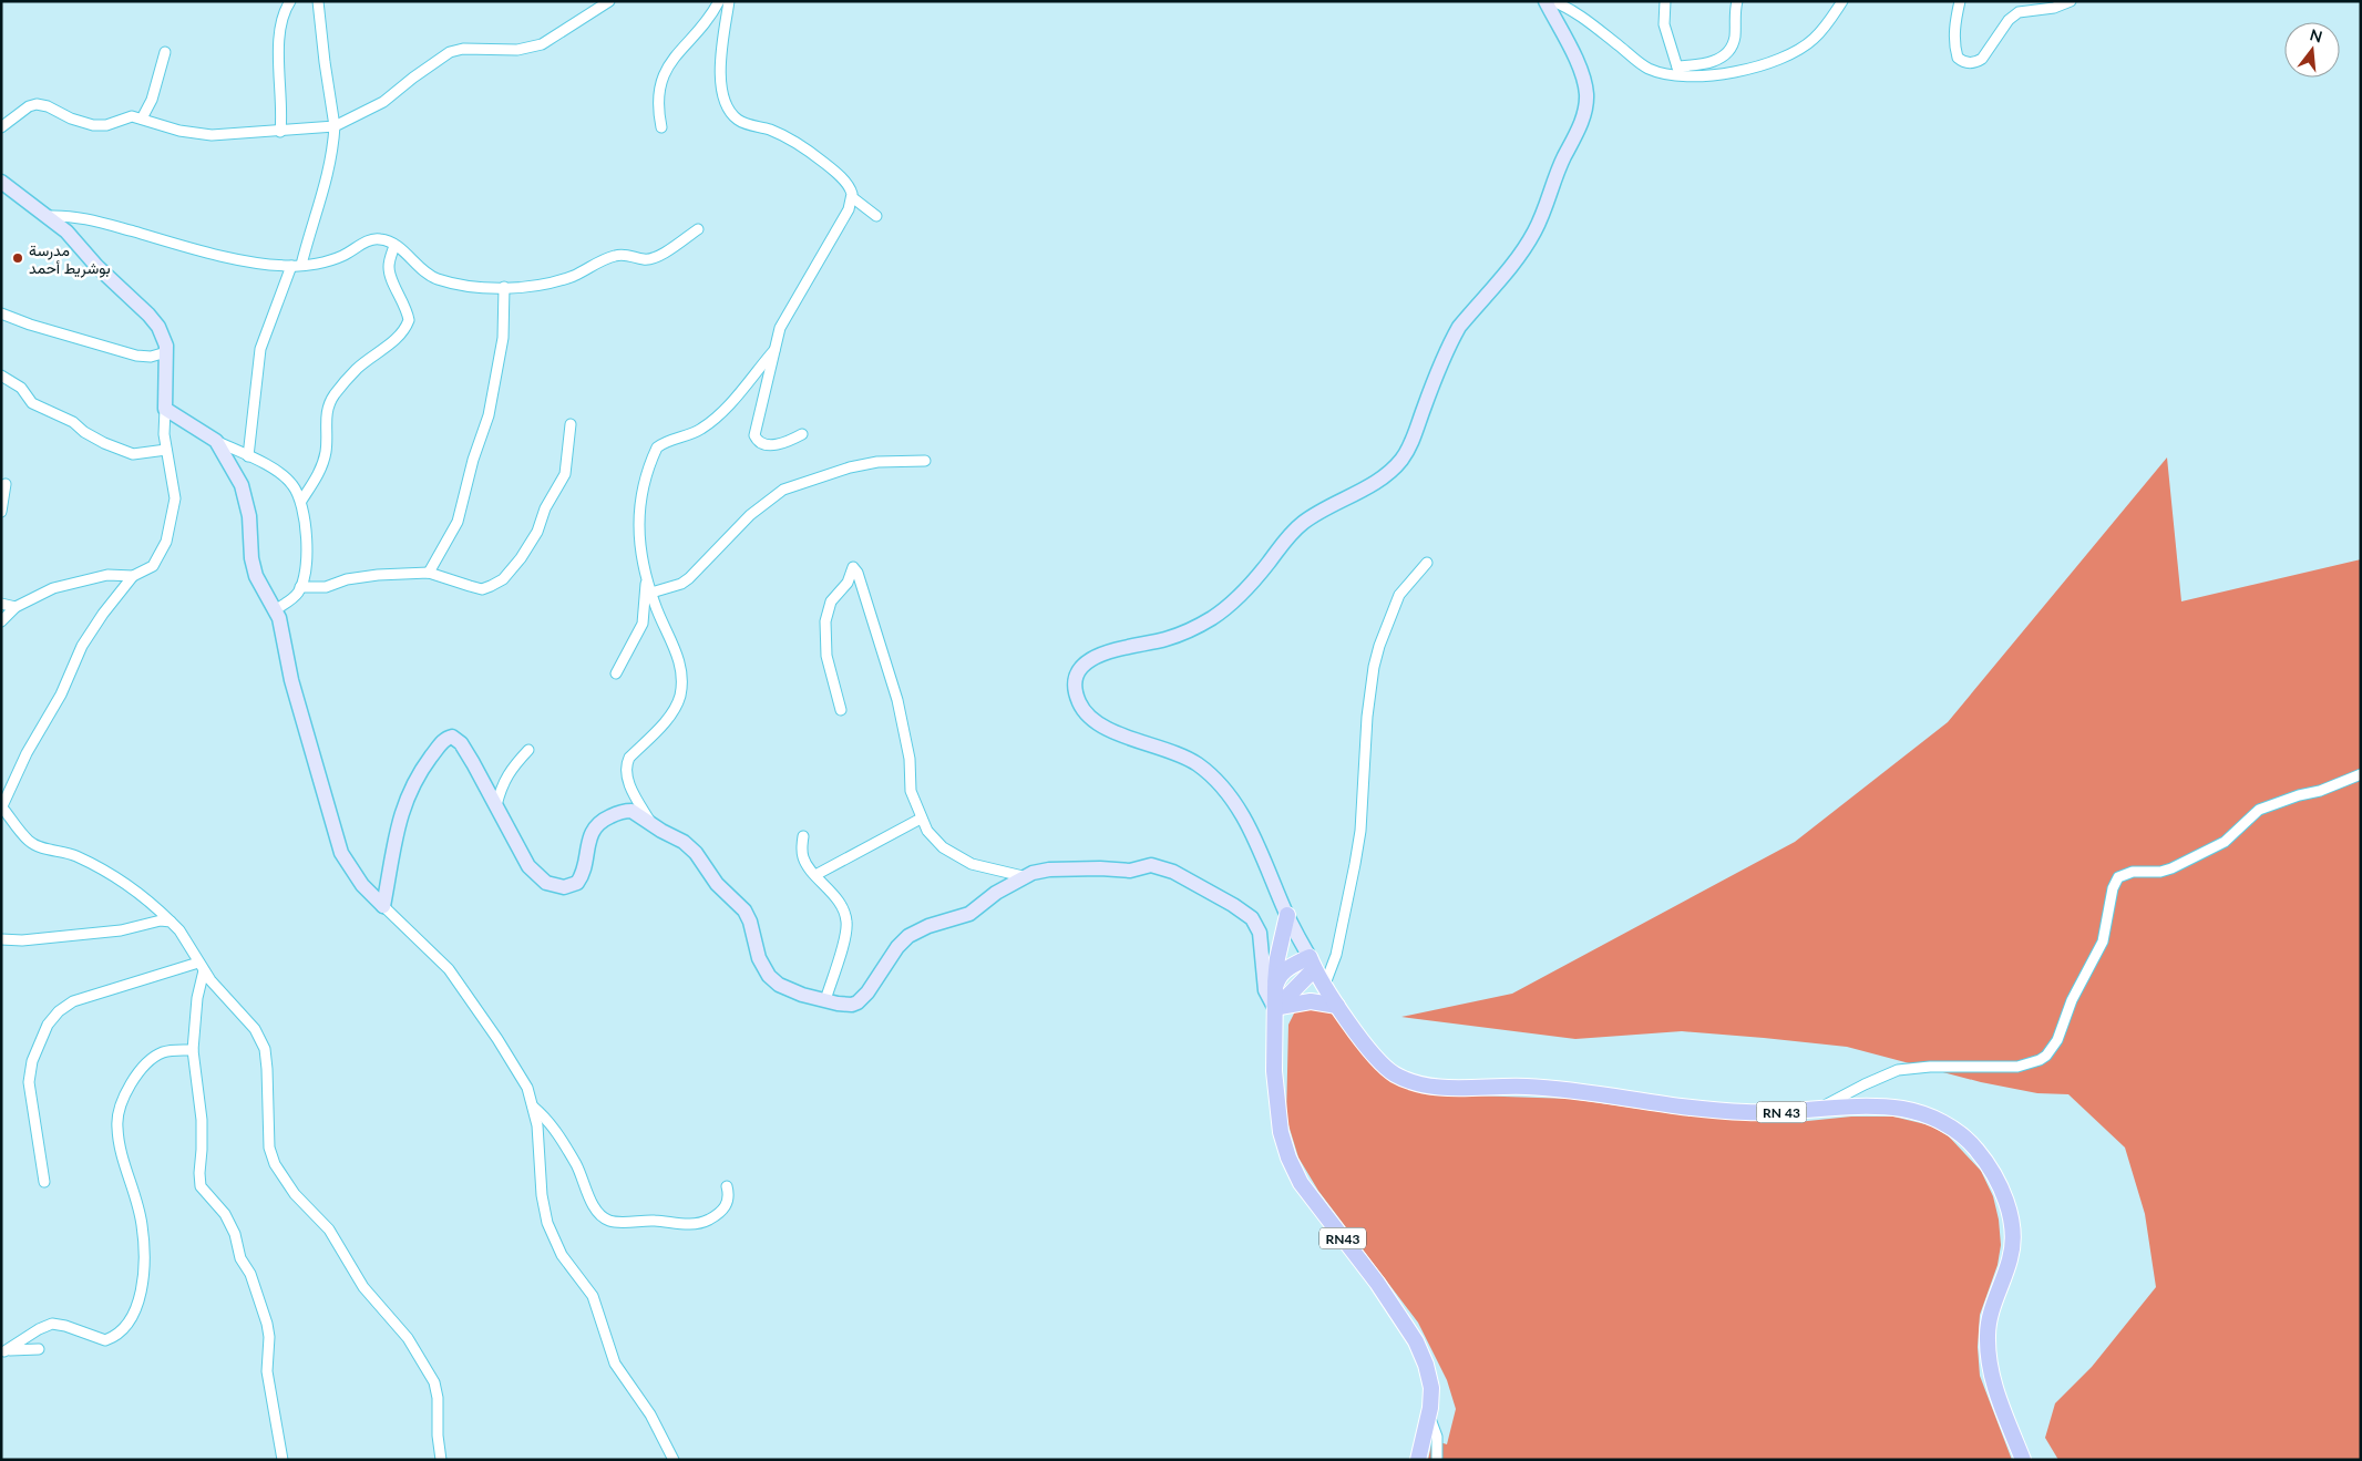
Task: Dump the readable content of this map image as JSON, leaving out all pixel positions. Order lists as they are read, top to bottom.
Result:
{
  "streets": {
    "main road": ["RN 43", "RN43"]
  },
  "places": ["مدرسة بوشريط أحمد"],
  "north": "top"
}
